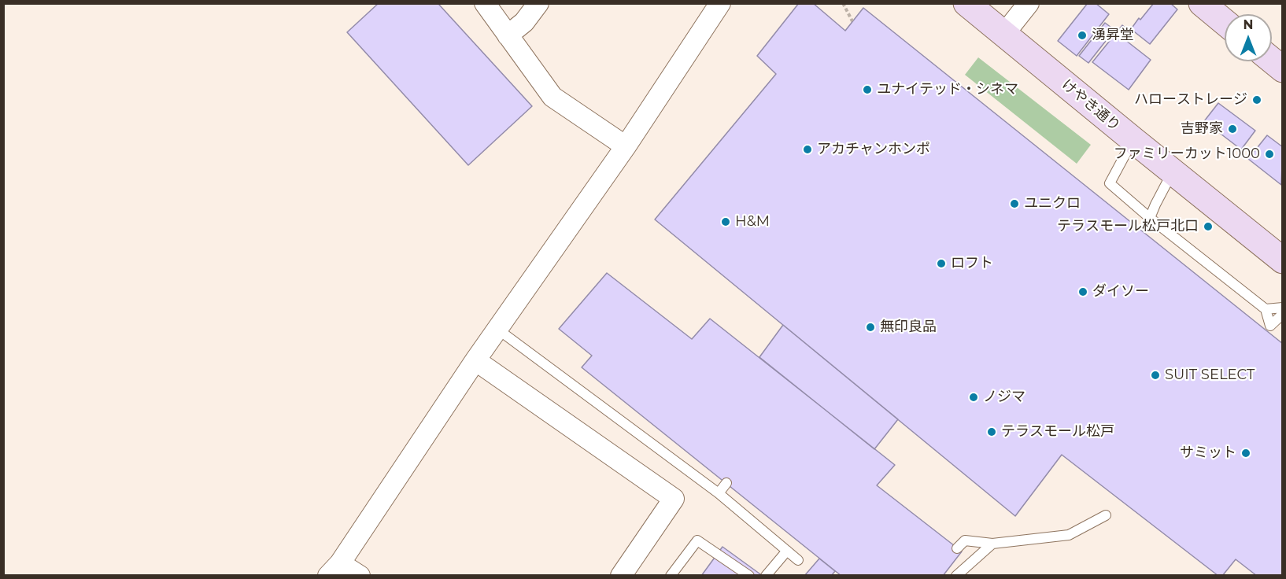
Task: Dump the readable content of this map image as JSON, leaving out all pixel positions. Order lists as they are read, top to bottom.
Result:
{
  "streets": {
    "street": ["けやき通り"]
  },
  "places": [
    "湧昇堂",
    "ユナイテッド・シネマ",
    "ハローストレージ",
    "吉野家",
    "アカチャンホンポ",
    "ファミリーカット1000",
    "ユニクロ",
    "H&M",
    "テラスモール松戸北口",
    "ロフト",
    "ダイソー",
    "無印良品",
    "SUIT SELECT",
    "ノジマ",
    "テラスモール松戸",
    "サミット"
  ],
  "north": "top"
}
